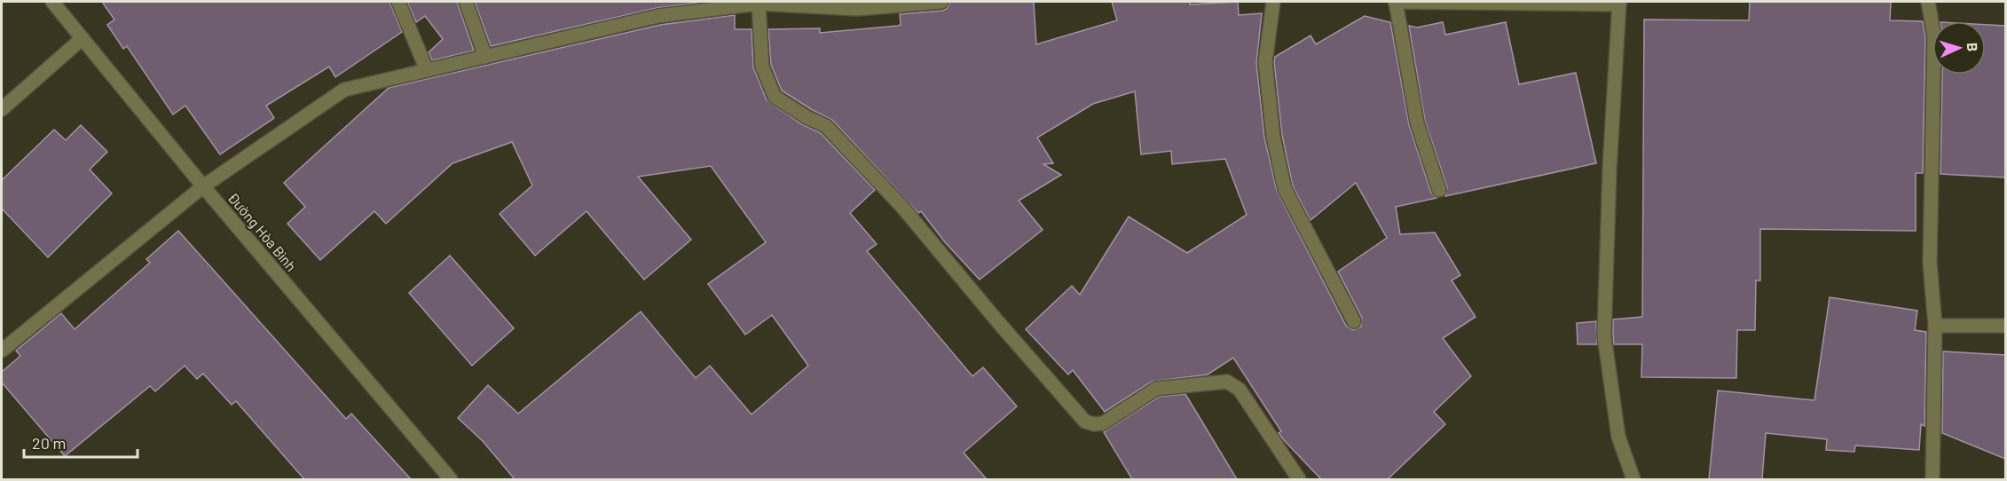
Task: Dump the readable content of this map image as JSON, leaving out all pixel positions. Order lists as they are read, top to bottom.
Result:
{
  "streets": {
    "street": ["Đường Hòa Bình"]
  },
  "scale_bar": "20 m",
  "north": "right"
}
